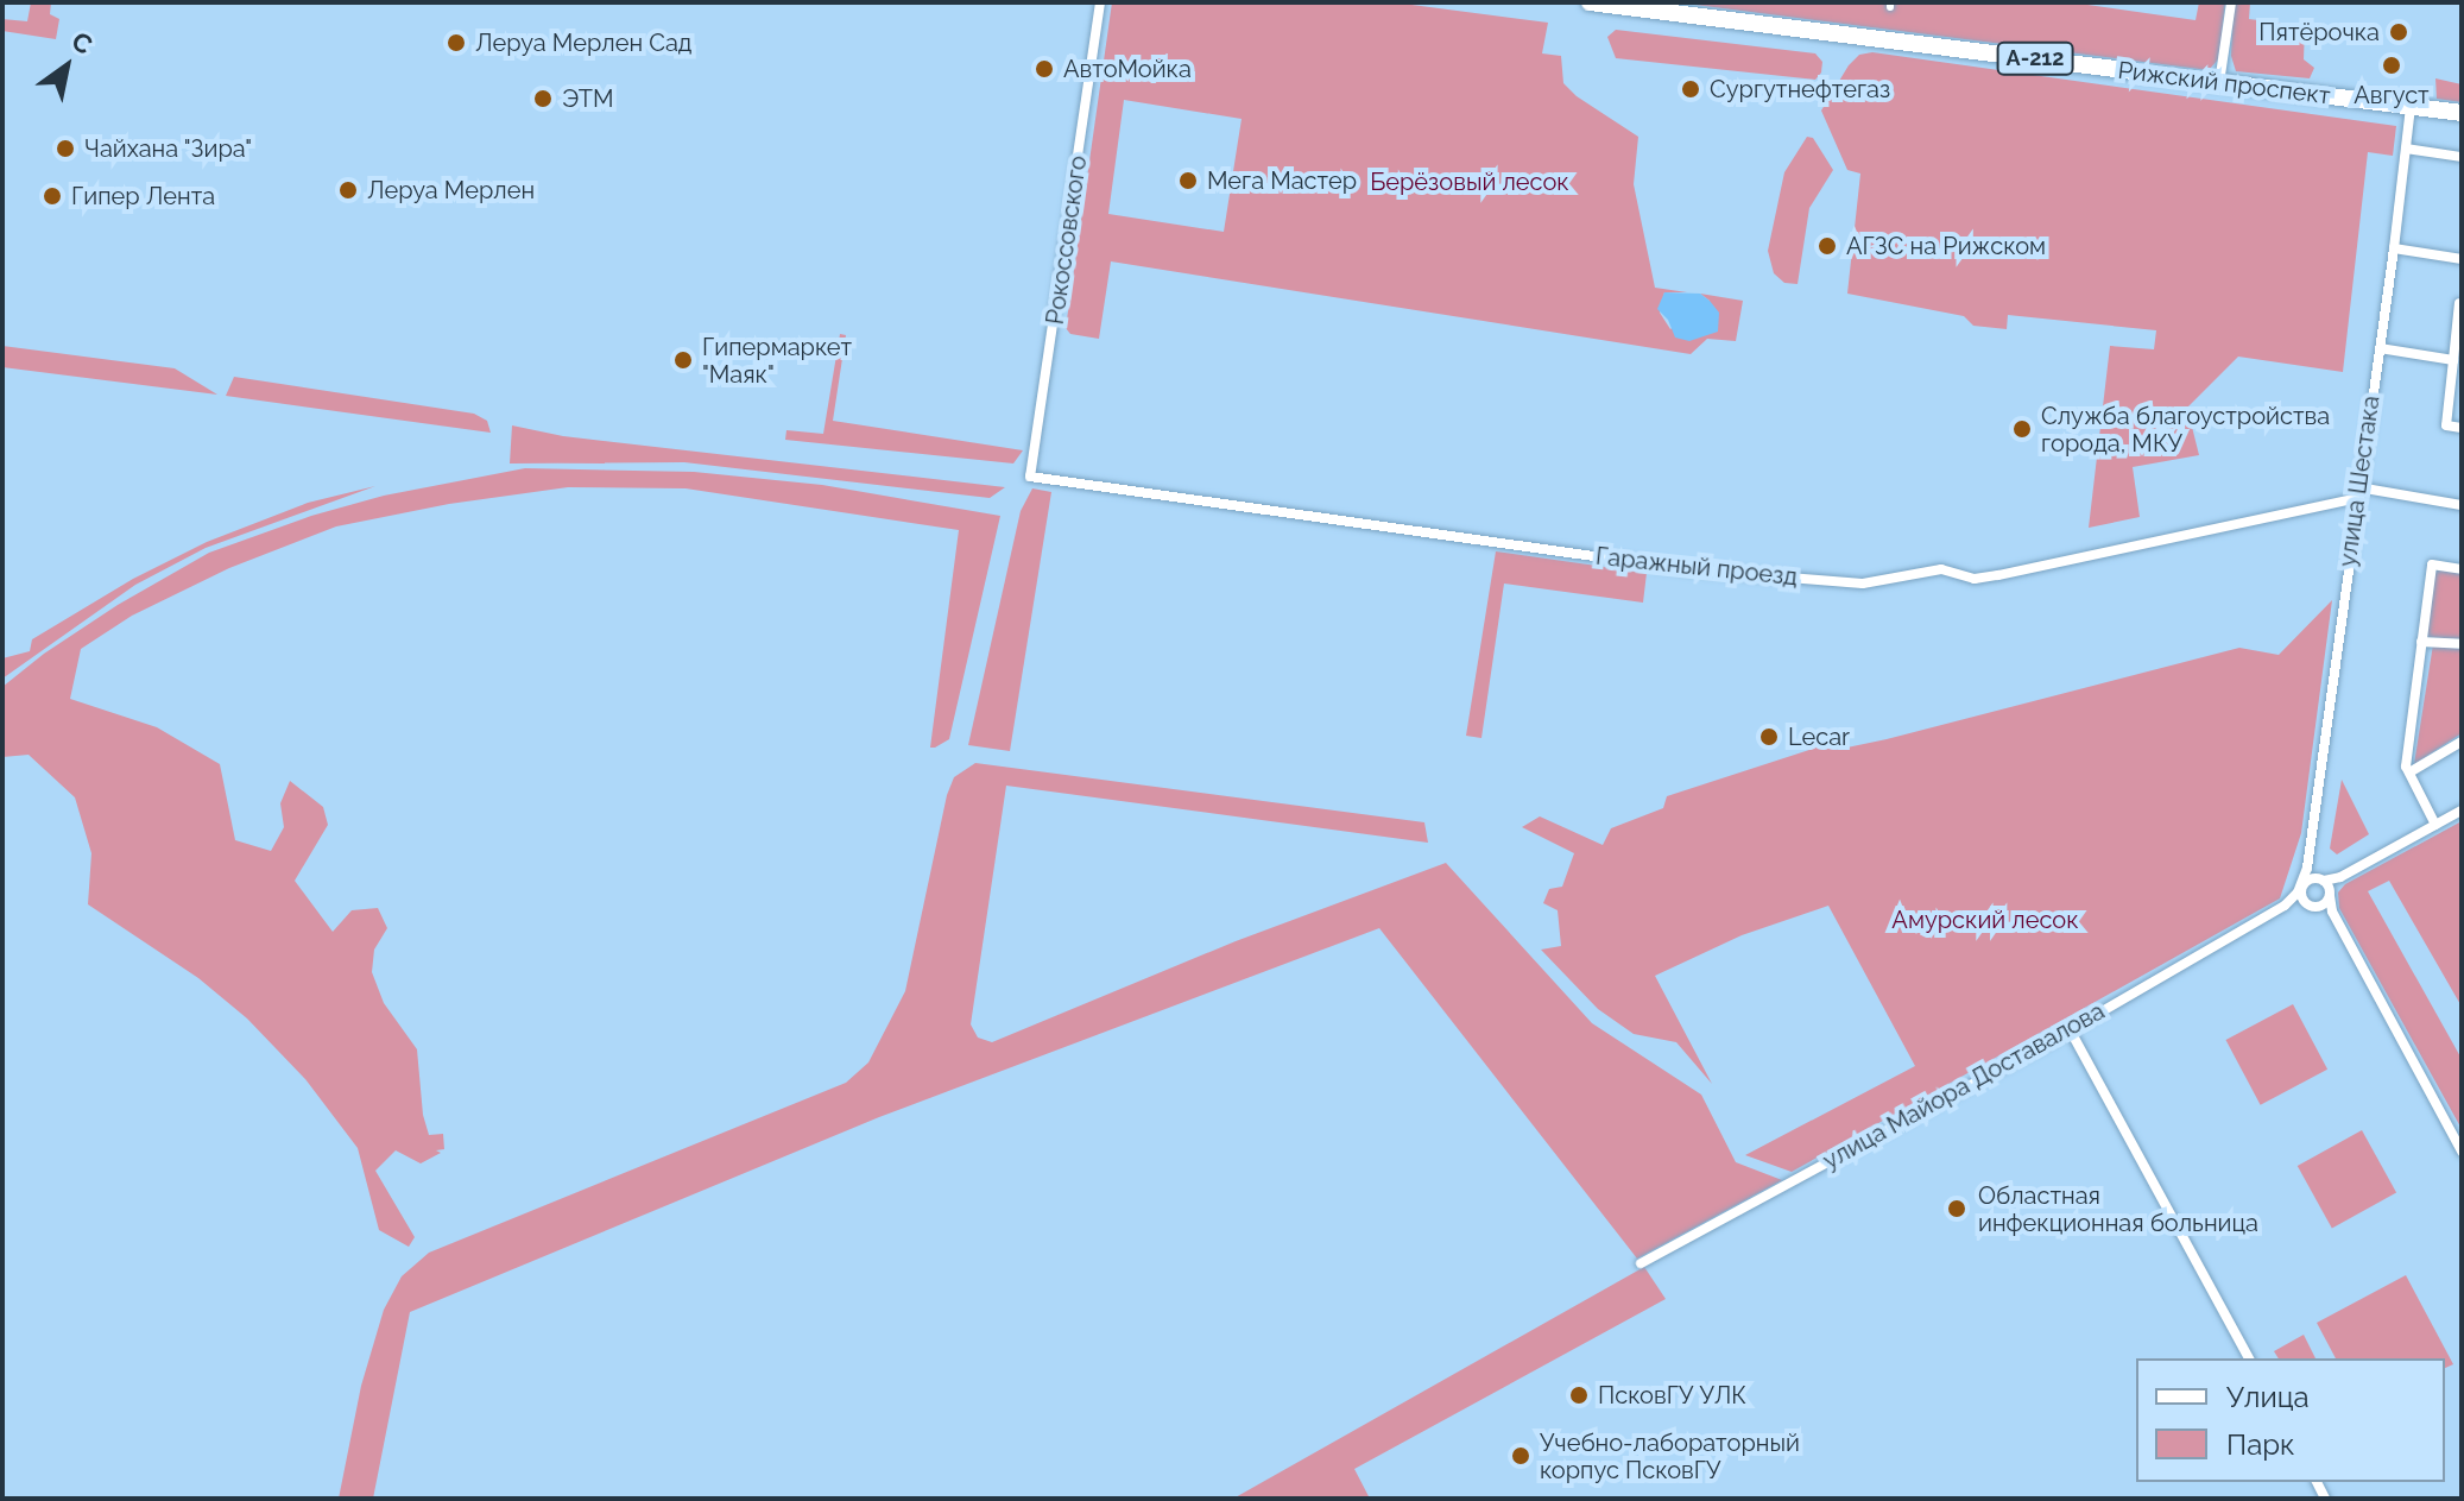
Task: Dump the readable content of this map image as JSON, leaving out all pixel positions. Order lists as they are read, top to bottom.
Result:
{
  "streets": {
    "highway": ["А-212", "Рижский проспект"],
    "street": [
      "Рокоссовского",
      "улица Шестака",
      "Гаражный проезд",
      "улица Майора Доставалова"
    ]
  },
  "crossings": [
    ["Рижский проспект", "улица Шестака"],
    ["Рокоссовского", "Гаражный проезд"],
    ["улица Шестака", "Гаражный проезд"],
    ["улица Шестака", "улица Майора Доставалова"]
  ],
  "parks": ["Берёзовый лесок", "Амурский лесок"],
  "places": [
    "Пятёрочка",
    "Леруа Мерлен Сад",
    "Август",
    "АвтоМойка",
    "Сургутнефтегаз",
    "ЭТМ",
    "Чайхана \"Зира\"",
    "Мега Мастер",
    "Леруа Мерлен",
    "Гипер Лента",
    "АГЗС на Рижском",
    "Гипермаркет \"Маяк\"",
    "Служба благоустройства города, МКУ",
    "Lecar",
    "Областная инфекционная больница",
    "ПсковГУ УЛК",
    "Учебно-лабораторный корпус ПсковГУ"
  ],
  "legend": ["Улица", "Парк"],
  "north": "top right"
}
